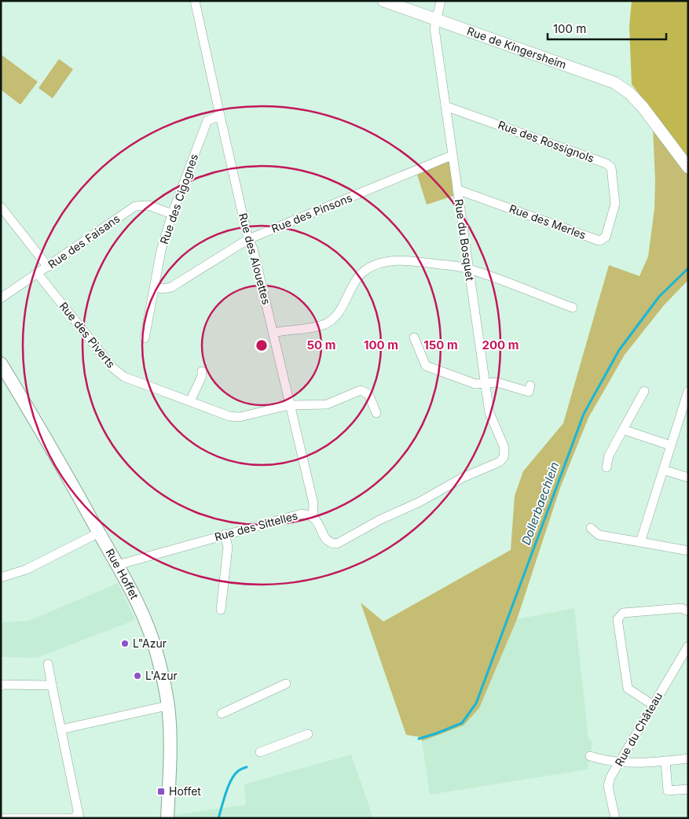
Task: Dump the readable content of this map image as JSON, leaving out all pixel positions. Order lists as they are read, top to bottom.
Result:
{
  "streets": {
    "main road": ["Rue Hoffet"],
    "street": [
      "Rue de Kingersheim",
      "Rue des Rossignols",
      "Rue des Cigognes",
      "Rue des Pinsons",
      "Rue des Merles",
      "Rue du Bosquet",
      "Rue des Faisans",
      "Rue des Alouettes",
      "Rue des Piverts",
      "Rue des Sittelles",
      "Rue du Château"
    ]
  },
  "crossings": [
    ["Rue de Kingersheim", "Rue du Bosquet"],
    ["Rue des Rossignols", "Rue des Merles"],
    ["Rue des Rossignols", "Rue du Bosquet"],
    ["Rue des Cigognes", "Rue des Pinsons"],
    ["Rue des Cigognes", "Rue des Faisans"],
    ["Rue des Cigognes", "Rue des Alouettes"],
    ["Rue des Pinsons", "Rue du Bosquet"],
    ["Rue des Pinsons", "Rue des Alouettes"],
    ["Rue des Merles", "Rue du Bosquet"],
    ["Rue du Bosquet", "Rue des Sittelles"],
    ["Rue des Faisans", "Rue des Piverts"],
    ["Rue des Alouettes", "Rue des Piverts"],
    ["Rue des Alouettes", "Rue des Sittelles"],
    ["Rue des Sittelles", "Rue Hoffet"]
  ],
  "water": ["Dollerbaechlein"],
  "places": {
    "other": ["L\"Azur", "L'Azur"],
    "transit": ["Hoffet"]
  },
  "scale_bar": "100 m",
  "rings": [
    "50 m",
    "100 m",
    "150 m",
    "200 m"
  ]
}
